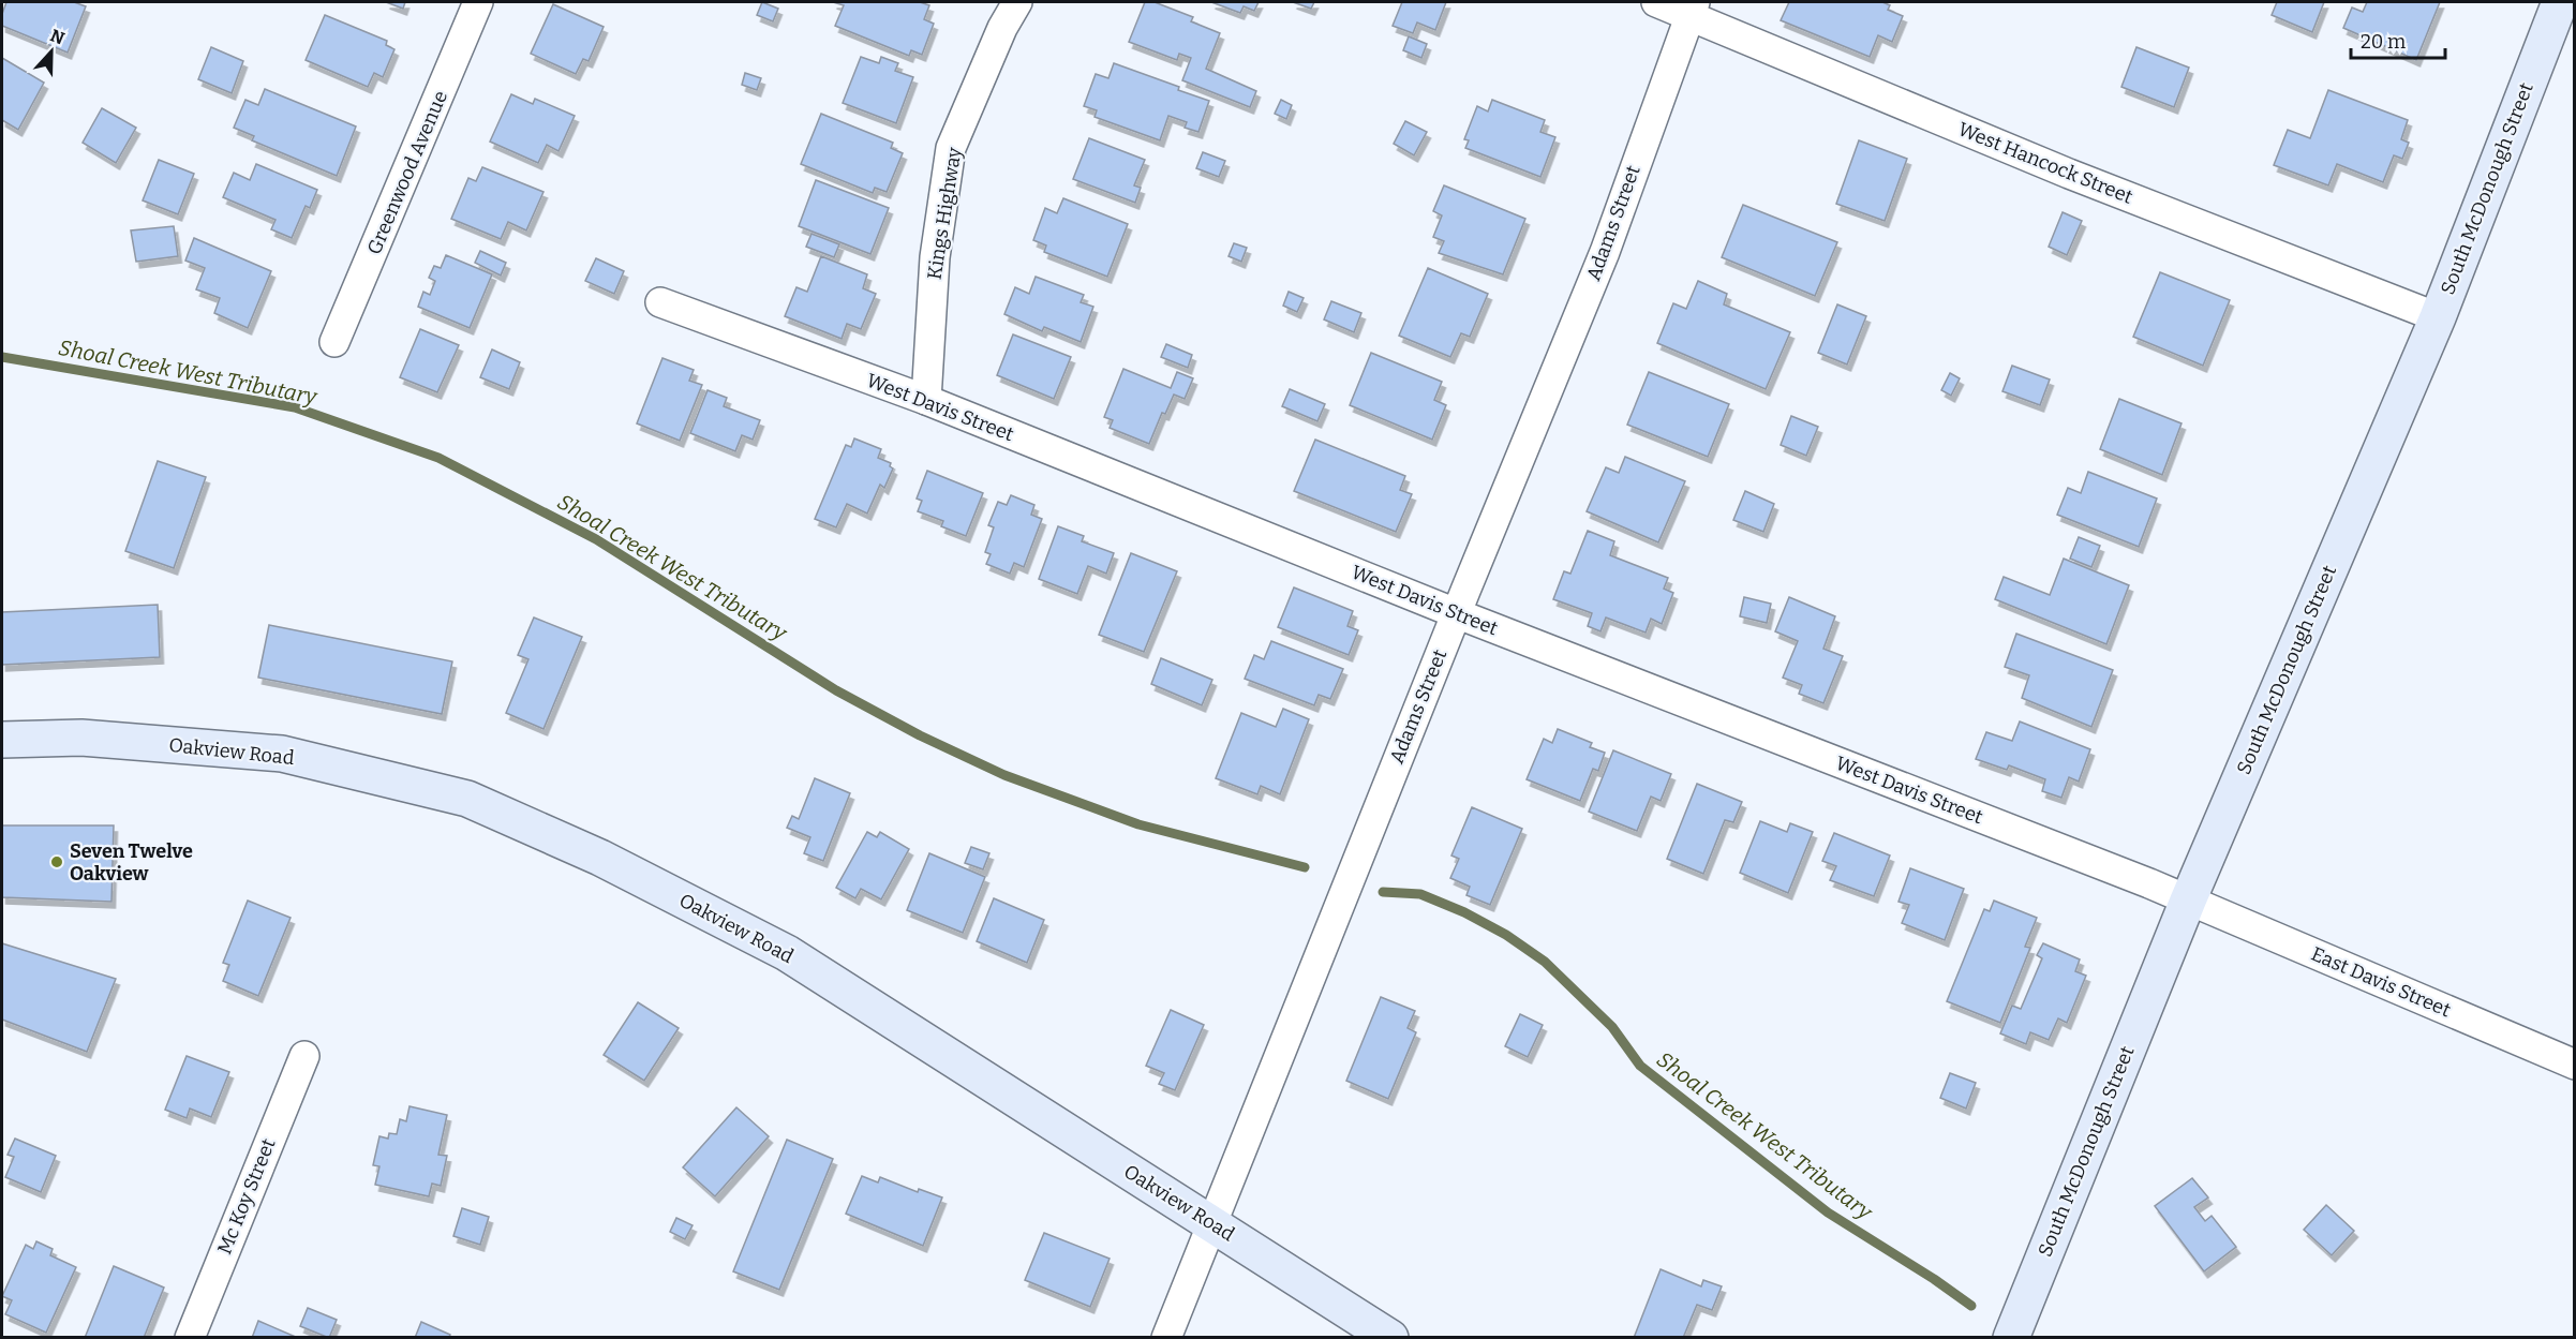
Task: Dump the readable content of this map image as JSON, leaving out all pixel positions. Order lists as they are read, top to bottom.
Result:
{
  "streets": {
    "street": [
      "West Hancock Street",
      "Greenwood Avenue",
      "South McDonough Street",
      "Kings Highway",
      "Adams Street",
      "West Davis Street",
      "Oakview Road",
      "East Davis Street",
      "Mc Koy Street"
    ]
  },
  "crossings": [
    ["West Hancock Street", "South McDonough Street"],
    ["West Hancock Street", "Adams Street"],
    ["South McDonough Street", "West Davis Street"],
    ["South McDonough Street", "East Davis Street"],
    ["Kings Highway", "West Davis Street"],
    ["Adams Street", "West Davis Street"],
    ["Adams Street", "Oakview Road"],
    ["West Davis Street", "East Davis Street"]
  ],
  "water": ["Shoal Creek West Tributary"],
  "places": ["Seven Twelve Oakview"],
  "scale_bar": "20 m",
  "north": "top"
}
